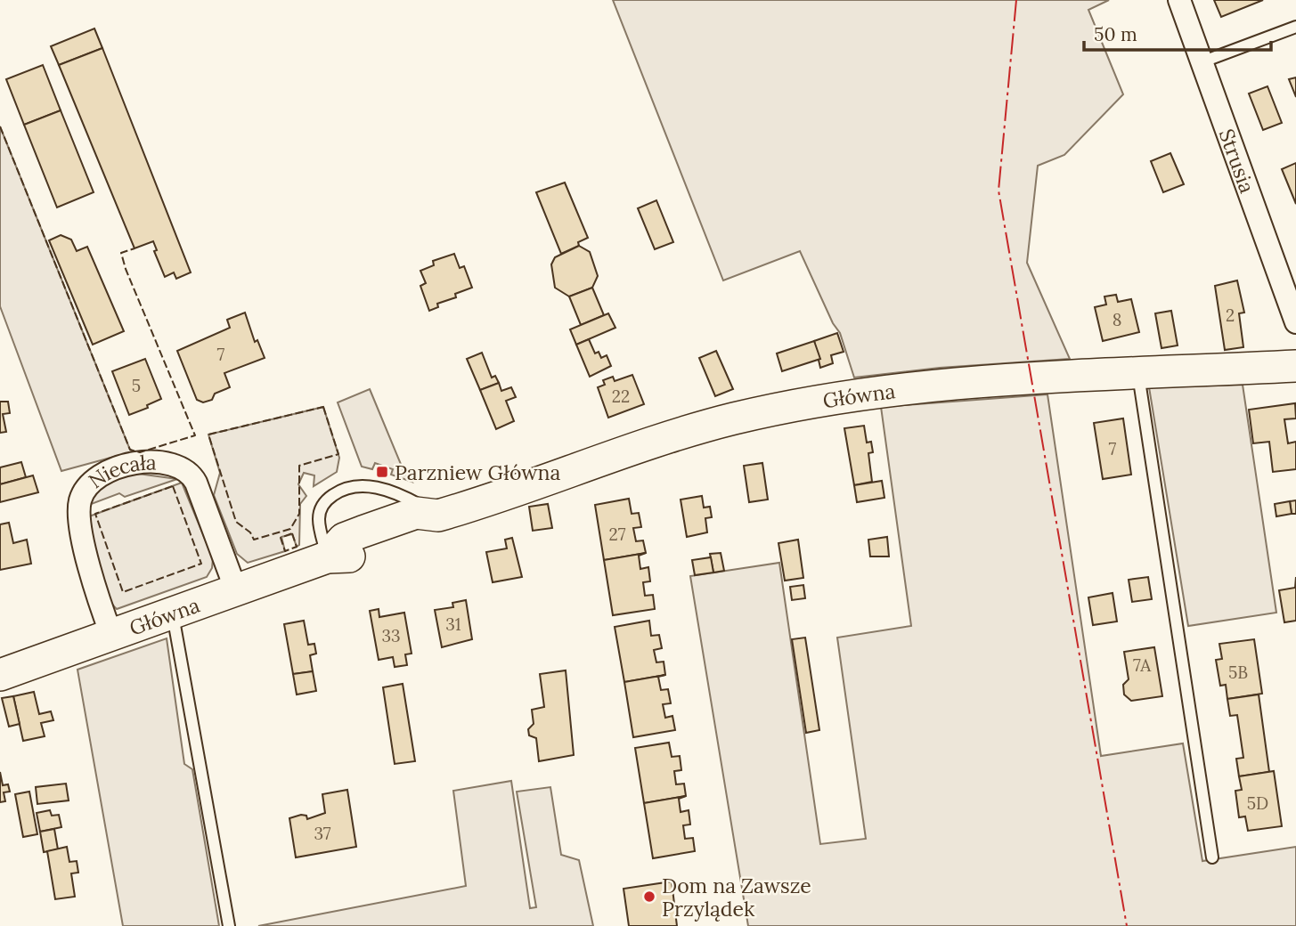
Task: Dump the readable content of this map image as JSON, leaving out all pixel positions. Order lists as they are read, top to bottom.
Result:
{
  "streets": {
    "street": ["Strusia", "Główna", "Niecała"]
  },
  "crossings": [
    ["Główna", "Niecała"]
  ],
  "places": {
    "transit": ["Parzniew Główna"],
    "other": ["Dom na Zawsze Przylądek"]
  },
  "house_numbers": [
    "2",
    "8",
    "7",
    "5",
    "22",
    "7",
    "27",
    "31",
    "33",
    "7A",
    "5B",
    "5D",
    "37"
  ],
  "scale_bar": "50 m"
}
